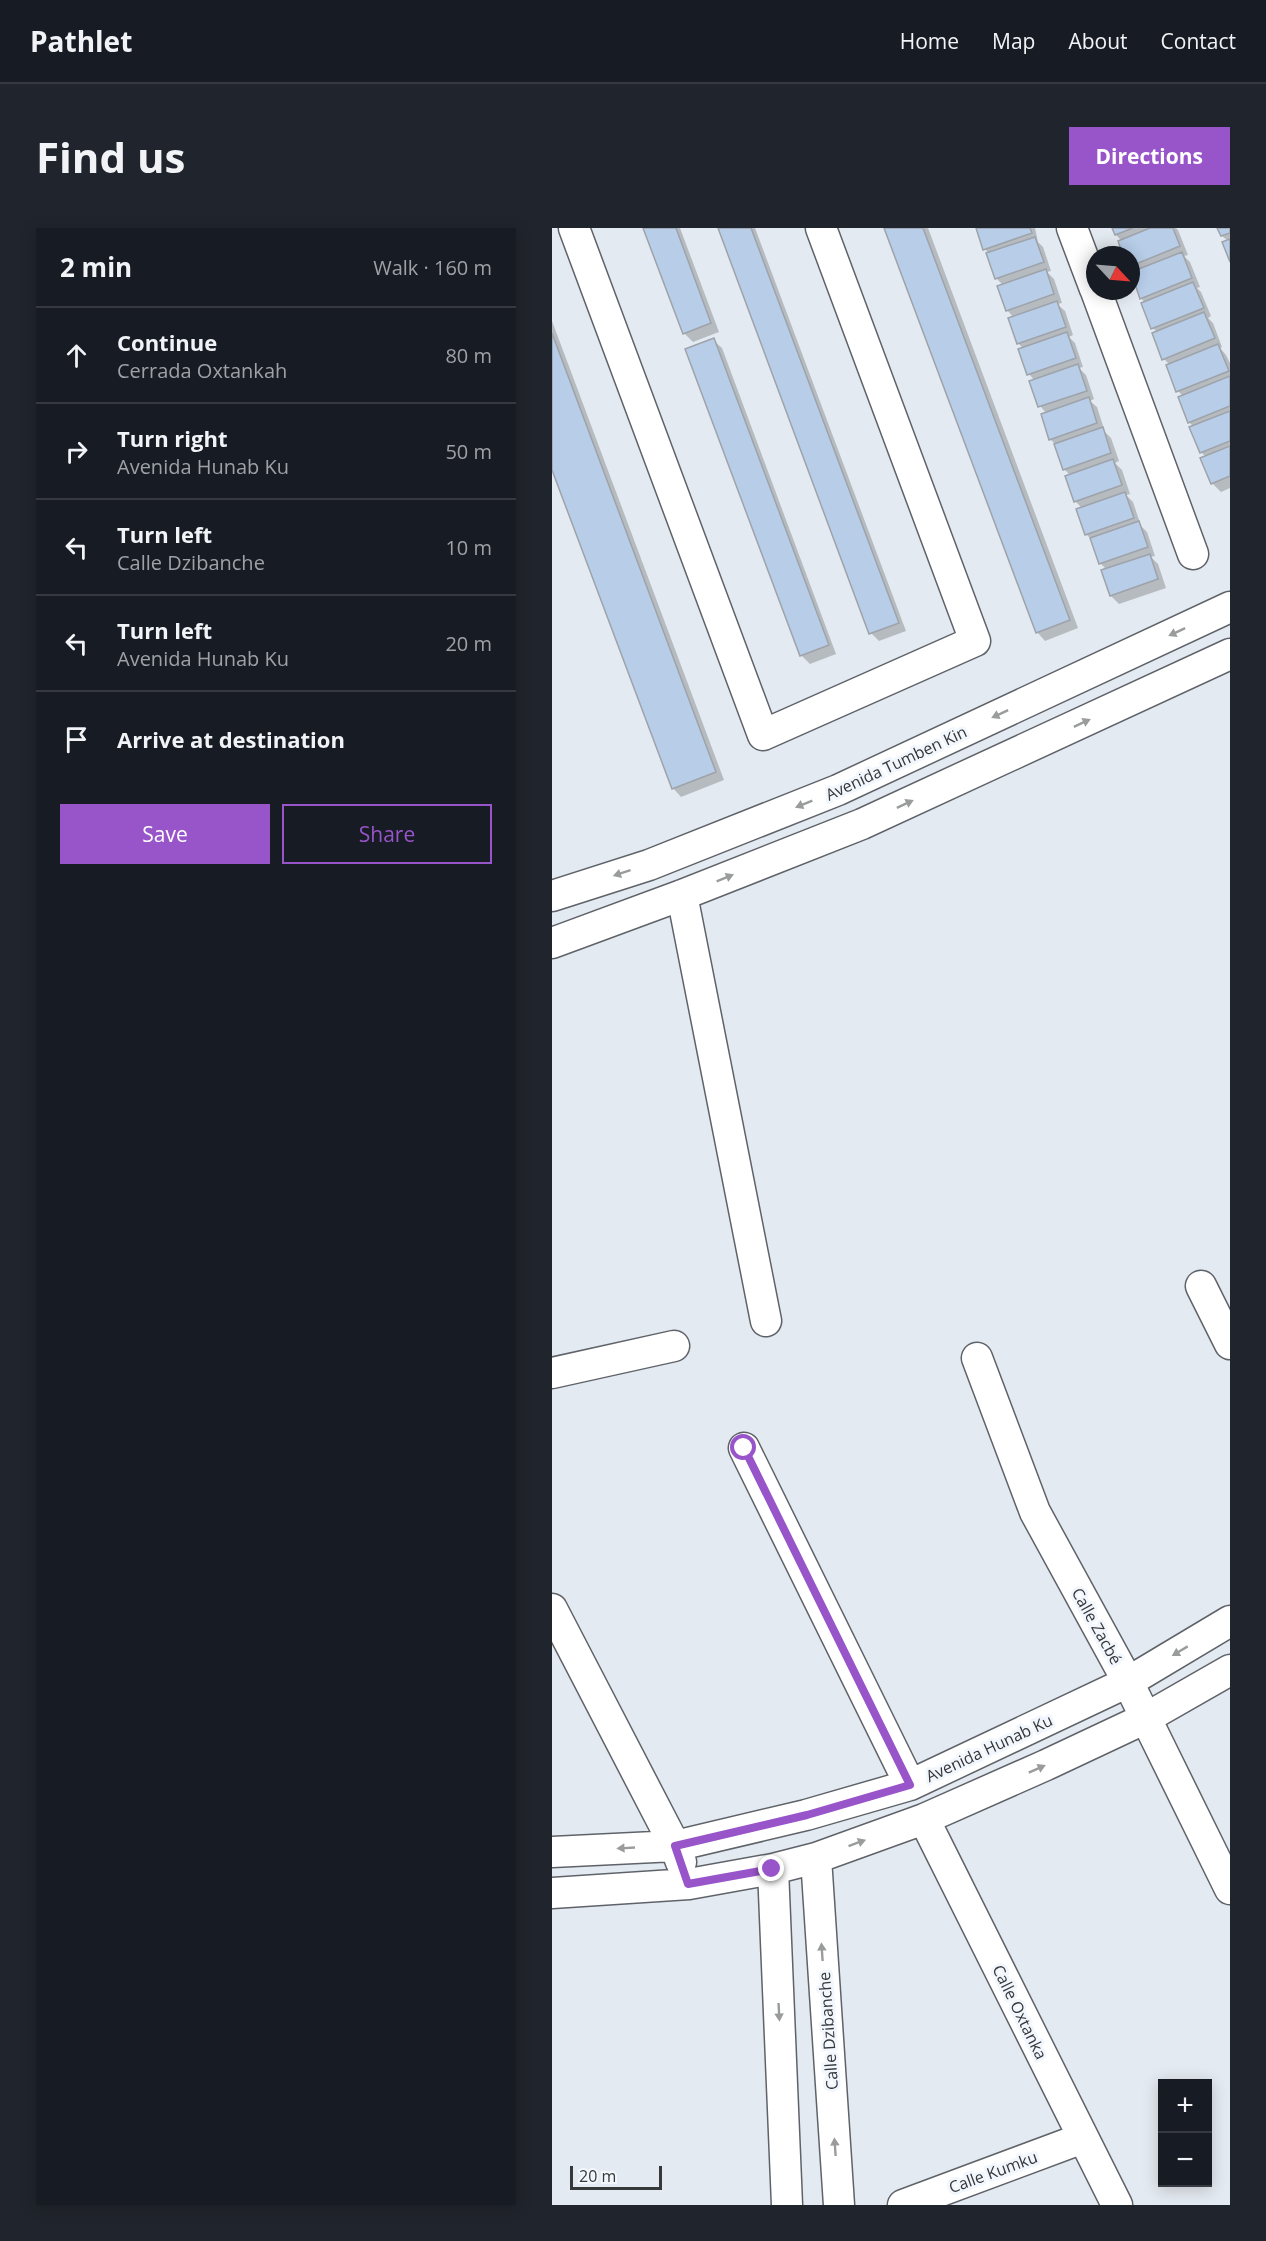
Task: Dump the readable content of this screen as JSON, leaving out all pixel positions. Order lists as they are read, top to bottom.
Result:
{
  "streets": {
    "street": [
      "Avenida Tumben Kin",
      "Calle Zacbé",
      "Avenida Hunab Ku",
      "Calle Oxtanka",
      "Calle Dzibanche",
      "Calle Kumku"
    ]
  },
  "crossings": [
    ["Calle Zacbé", "Avenida Hunab Ku"],
    ["Calle Oxtanka", "Calle Kumku"]
  ],
  "scale_bar": "20 m",
  "north": "bottom right",
  "page": {
    "header": "Pathlet",
    "nav": [
      "Home",
      "Map",
      "About",
      "Contact"
    ],
    "buttons": [
      "Directions",
      ["Save", "Share"]
    ],
    "title": "Find us",
    "heading": ["2 min", "Walk · 160 m"],
    "list": [
      ["Continue", "Cerrada Oxtankah", "80 m"],
      ["Turn right", "Avenida Hunab Ku", "50 m"],
      ["Turn left", "Calle Dzibanche", "10 m"],
      ["Turn left", "Avenida Hunab Ku", "20 m"],
      "Arrive at destination"
    ],
    "map_buttons": ["+", "−"],
    "scale": "20 m"
  }
}
